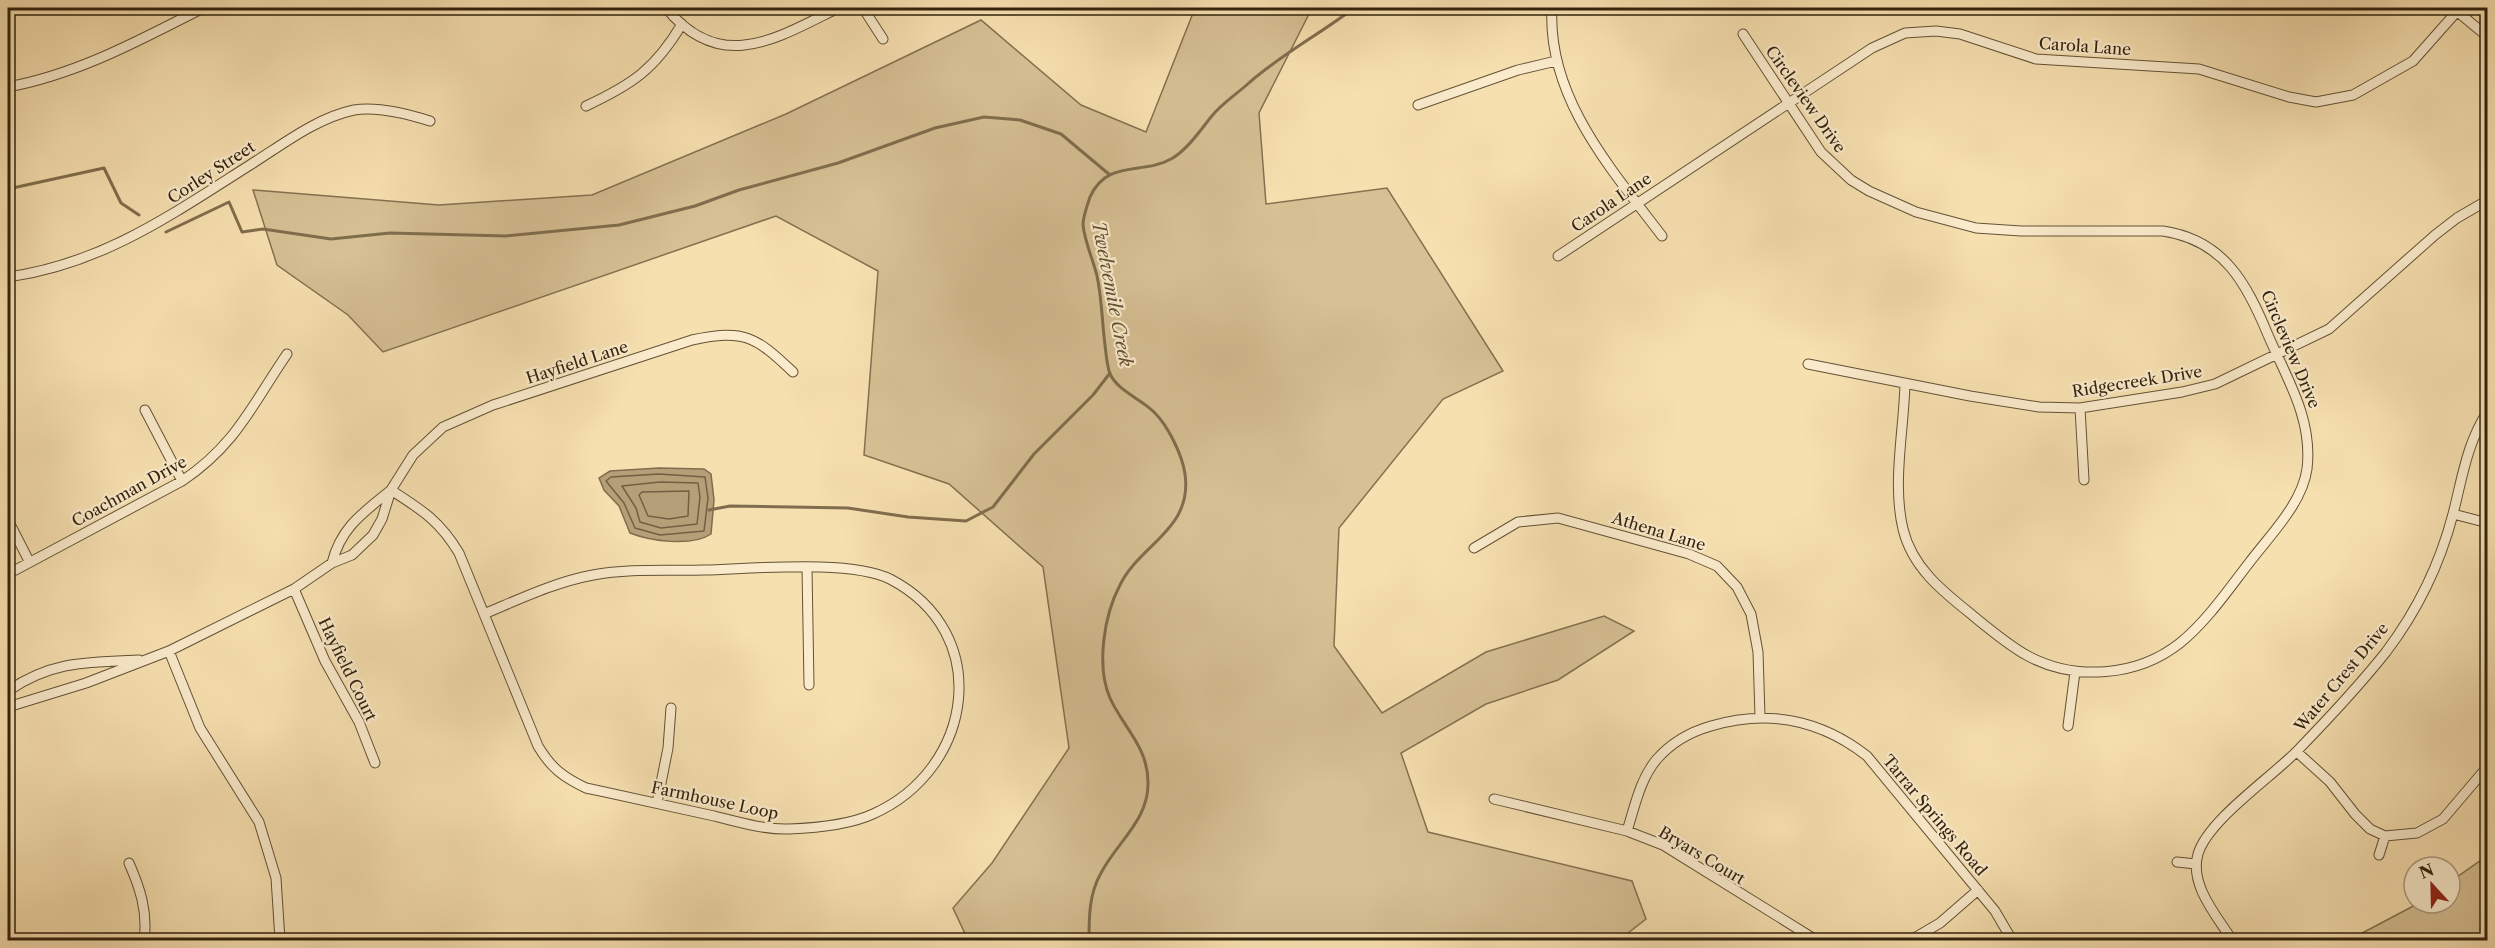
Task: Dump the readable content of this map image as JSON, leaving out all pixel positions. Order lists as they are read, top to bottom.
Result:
{
  "streets": {
    "street": [
      "Carola Lane",
      "Circleview Drive",
      "Corley Street",
      "Hayfield Lane",
      "Ridgecreek Drive",
      "Coachman Drive",
      "Athena Lane",
      "Hayfield Court",
      "Water Crest Drive",
      "Farmhouse Loop",
      "Tarrar Springs Road",
      "Bryars Court"
    ]
  },
  "crossings": [
    ["Carola Lane", "Circleview Drive"],
    ["Circleview Drive", "Ridgecreek Drive"],
    ["Hayfield Lane", "Hayfield Court"],
    ["Hayfield Lane", "Farmhouse Loop"],
    ["Athena Lane", "Tarrar Springs Road"],
    ["Tarrar Springs Road", "Bryars Court"]
  ],
  "water": ["Twelvemile Creek"],
  "north": "top"
}
